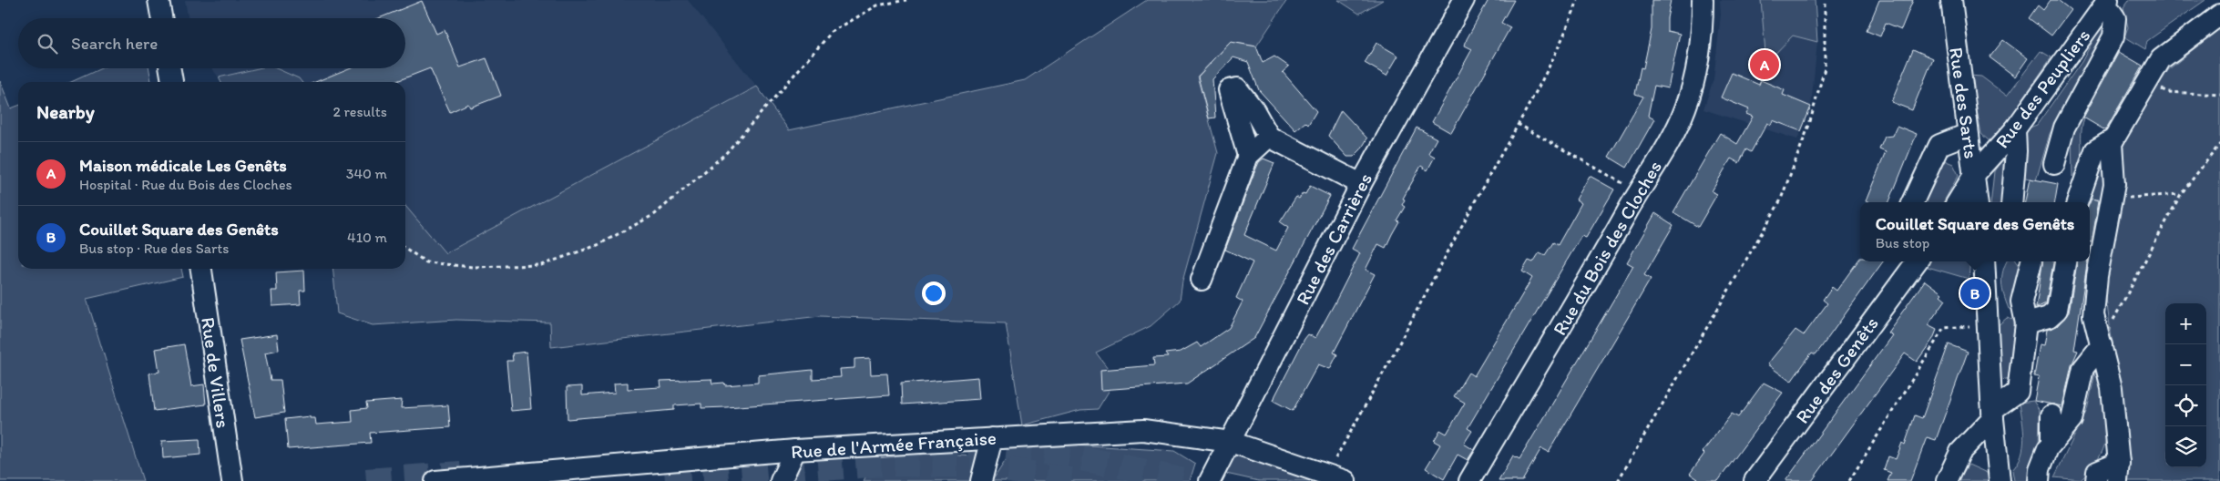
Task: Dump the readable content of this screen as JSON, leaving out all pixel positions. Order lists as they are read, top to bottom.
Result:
{
  "streets": {
    "street": [
      "Rue des Peupliers",
      "Rue des Sarts",
      "Rue des Carrières",
      "Rue du Bois des Cloches",
      "Rue des Genêts",
      "Rue de Villers",
      "Rue de l'Armée Française"
    ]
  },
  "crossings": [
    ["Rue des Peupliers", "Rue des Sarts"],
    ["Rue des Carrières", "Rue de l'Armée Française"]
  ],
  "page": {
    "search": "Search here",
    "pins": ["A", "B"],
    "heading": ["Nearby", "2 results"],
    "list": [
      {
        "mark": "A",
        "name": "Maison médicale Les Genêts",
        "note": "Hospital · Rue du Bois des Cloches",
        "value": "340 m"
      },
      {
        "mark": "B",
        "name": "Couillet Square des Genêts",
        "note": "Bus stop · Rue des Sarts",
        "value": "410 m"
      }
    ],
    "popup": ["Couillet Square des Genêts", "Bus stop"],
    "map_buttons": ["+", "−"]
  }
}
